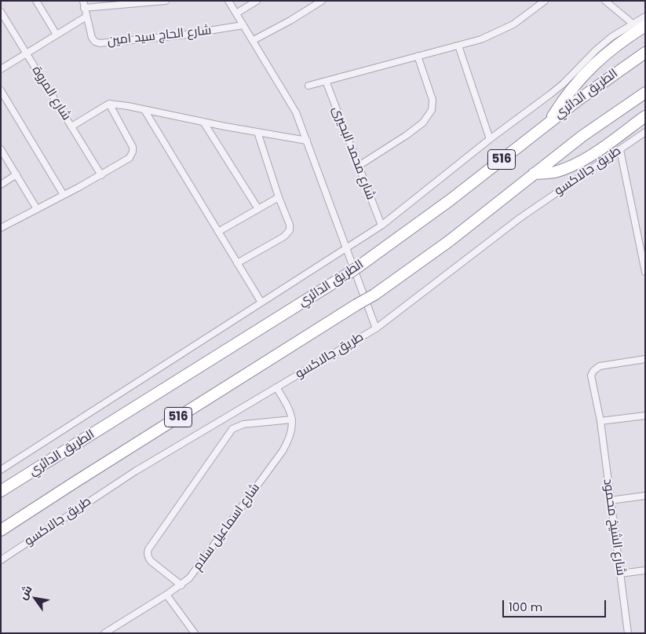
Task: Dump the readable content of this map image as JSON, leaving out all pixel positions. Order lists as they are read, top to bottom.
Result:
{
  "streets": {
    "highway": ["الطريق الدائري", "516"],
    "street": [
      "شارع الحاج سيد امين",
      "شارع المروة",
      "شارع محمد البحيرى",
      "طريق جالاكسو",
      "شارع اسماعيل سلام",
      "شارع الشيخ محمود"
    ]
  },
  "crossings": [
    ["طريق جالاكسو", "شارع اسماعيل سلام"]
  ],
  "scale_bar": "100 m",
  "north": "top left"
}
